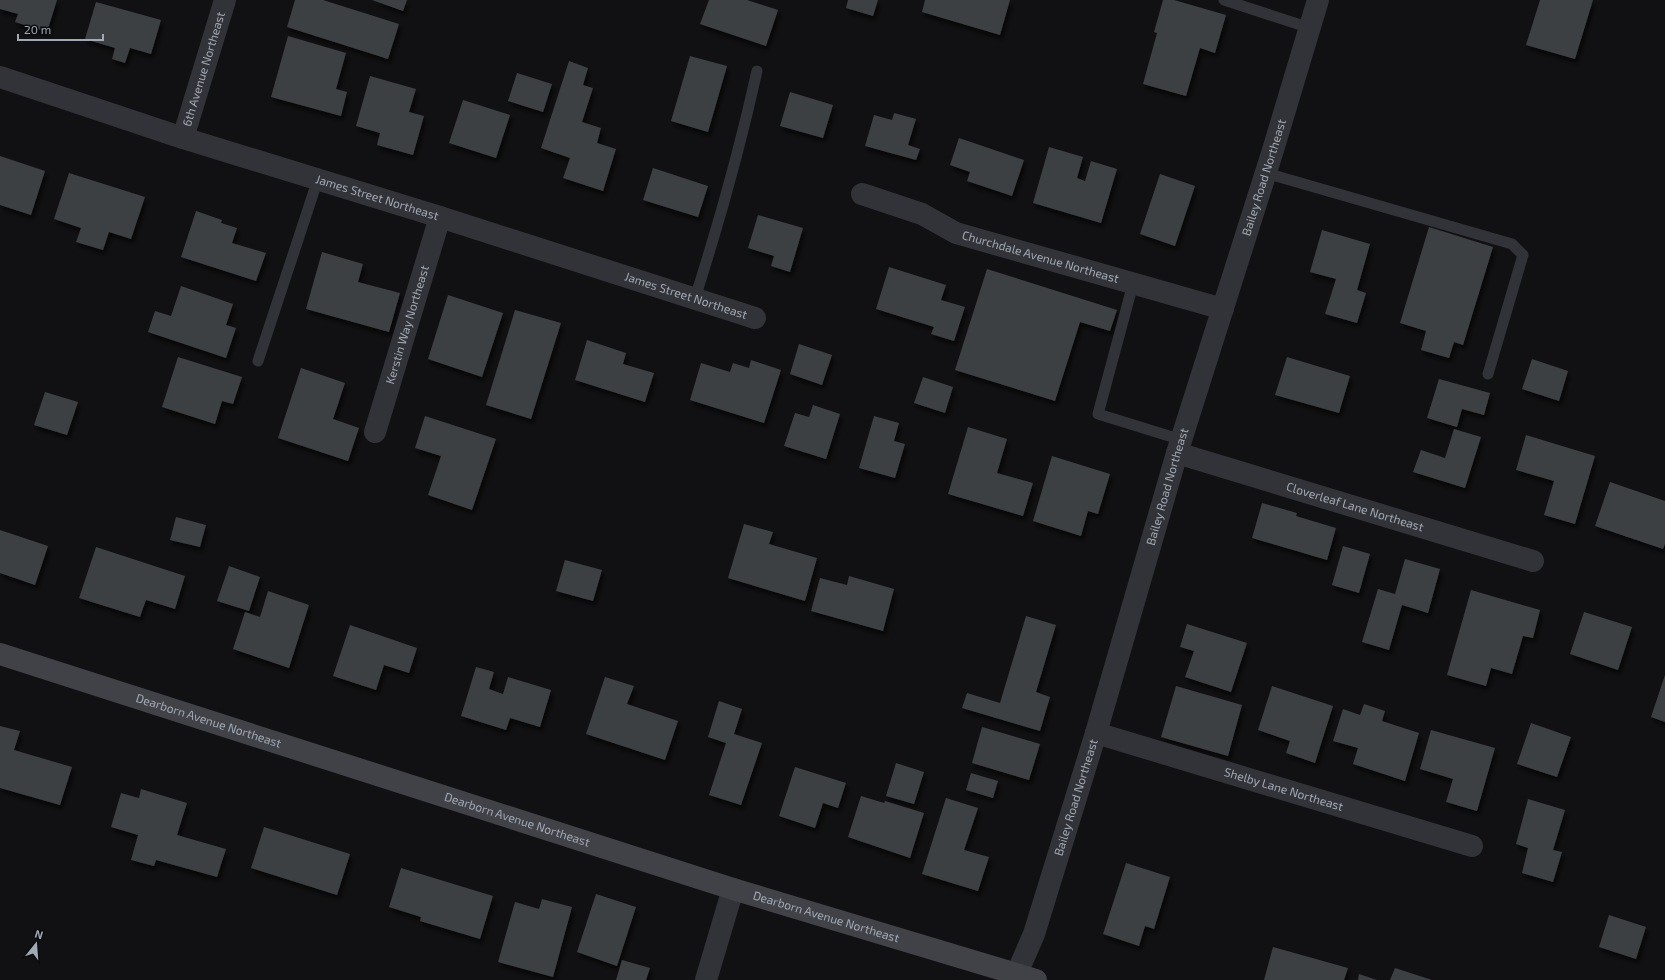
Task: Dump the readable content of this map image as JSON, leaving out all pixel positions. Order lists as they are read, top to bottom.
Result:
{
  "streets": {
    "street": [
      "6th Avenue Northeast",
      "Bailey Road Northeast",
      "James Street Northeast",
      "Churchdale Avenue Northeast",
      "Kerstin Way Northeast",
      "Cloverleaf Lane Northeast",
      "Dearborn Avenue Northeast",
      "Shelby Lane Northeast"
    ]
  },
  "crossings": [
    ["6th Avenue Northeast", "James Street Northeast"],
    ["Bailey Road Northeast", "Churchdale Avenue Northeast"],
    ["Bailey Road Northeast", "Cloverleaf Lane Northeast"],
    ["Bailey Road Northeast", "Dearborn Avenue Northeast"],
    ["Bailey Road Northeast", "Shelby Lane Northeast"],
    ["James Street Northeast", "Kerstin Way Northeast"]
  ],
  "scale_bar": "20 m",
  "north": "top"
}
